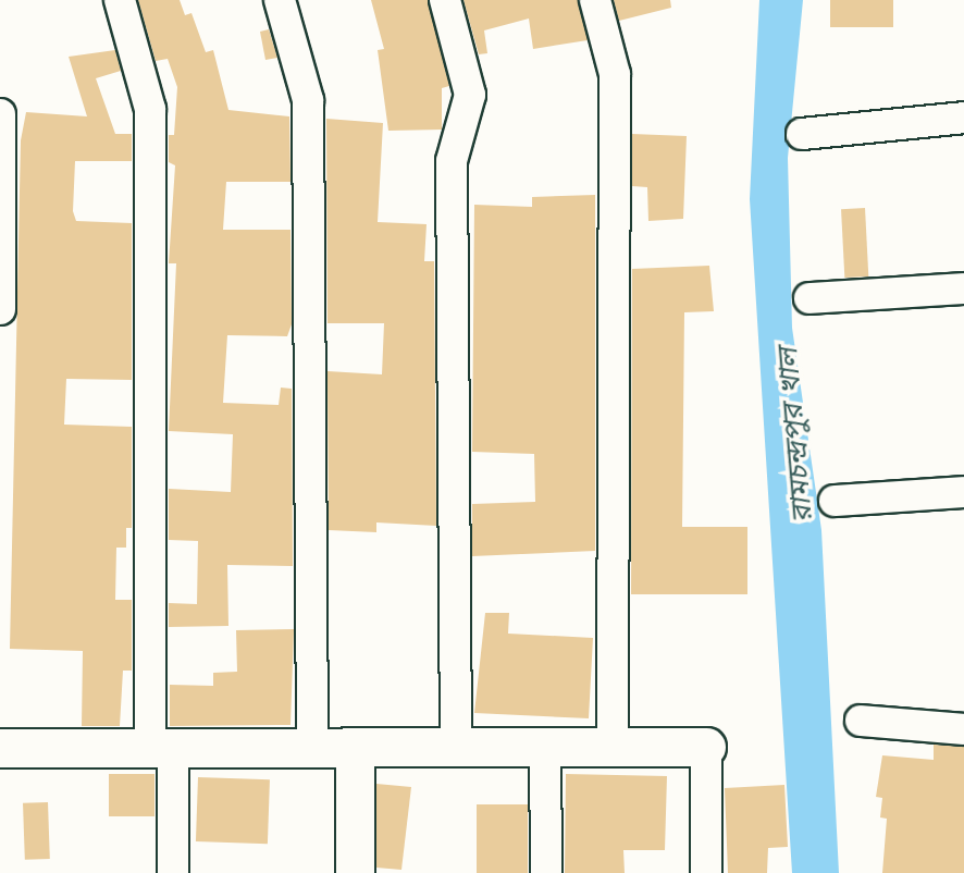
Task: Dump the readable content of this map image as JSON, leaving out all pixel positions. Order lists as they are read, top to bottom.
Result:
{
  "water": ["রামচন্দ্রপুর খাল"]
}
